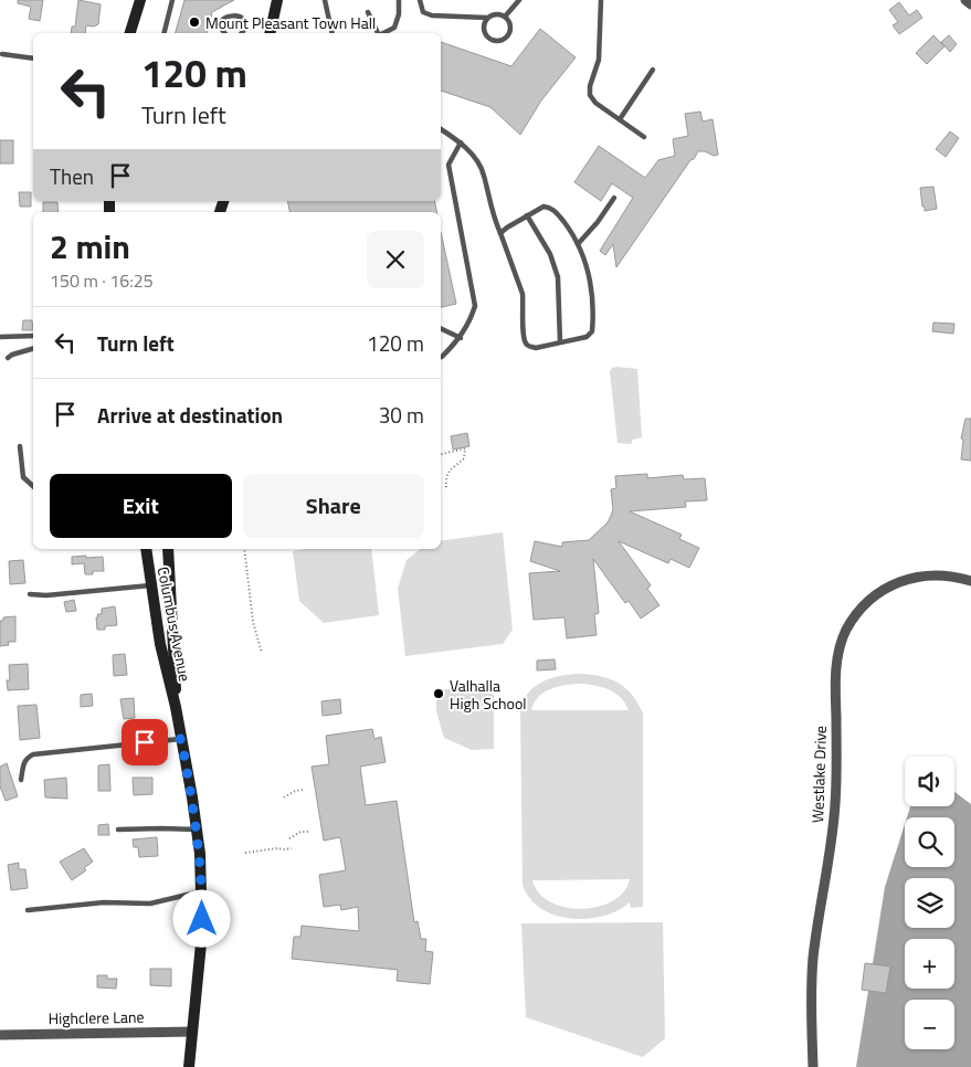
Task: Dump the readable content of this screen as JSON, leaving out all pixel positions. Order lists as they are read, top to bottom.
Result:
{
  "streets": {
    "street": ["Columbus Avenue", "Westlake Drive", "Highclere Lane"]
  },
  "crossings": [
    ["Columbus Avenue", "Highclere Lane"]
  ],
  "places": ["Mount Pleasant Town Hall", "Valhalla High School"],
  "page": {
    "turn": ["120 m", "Turn left"],
    "then": "Then",
    "heading": ["2 min", "150 m · 16:25"],
    "list": [
      {
        "name": "Turn left",
        "value": "120 m"
      },
      {
        "name": "Arrive at destination",
        "value": "30 m"
      }
    ],
    "buttons": ["Exit", "Share"],
    "map_buttons": ["+", "−"]
  }
}
